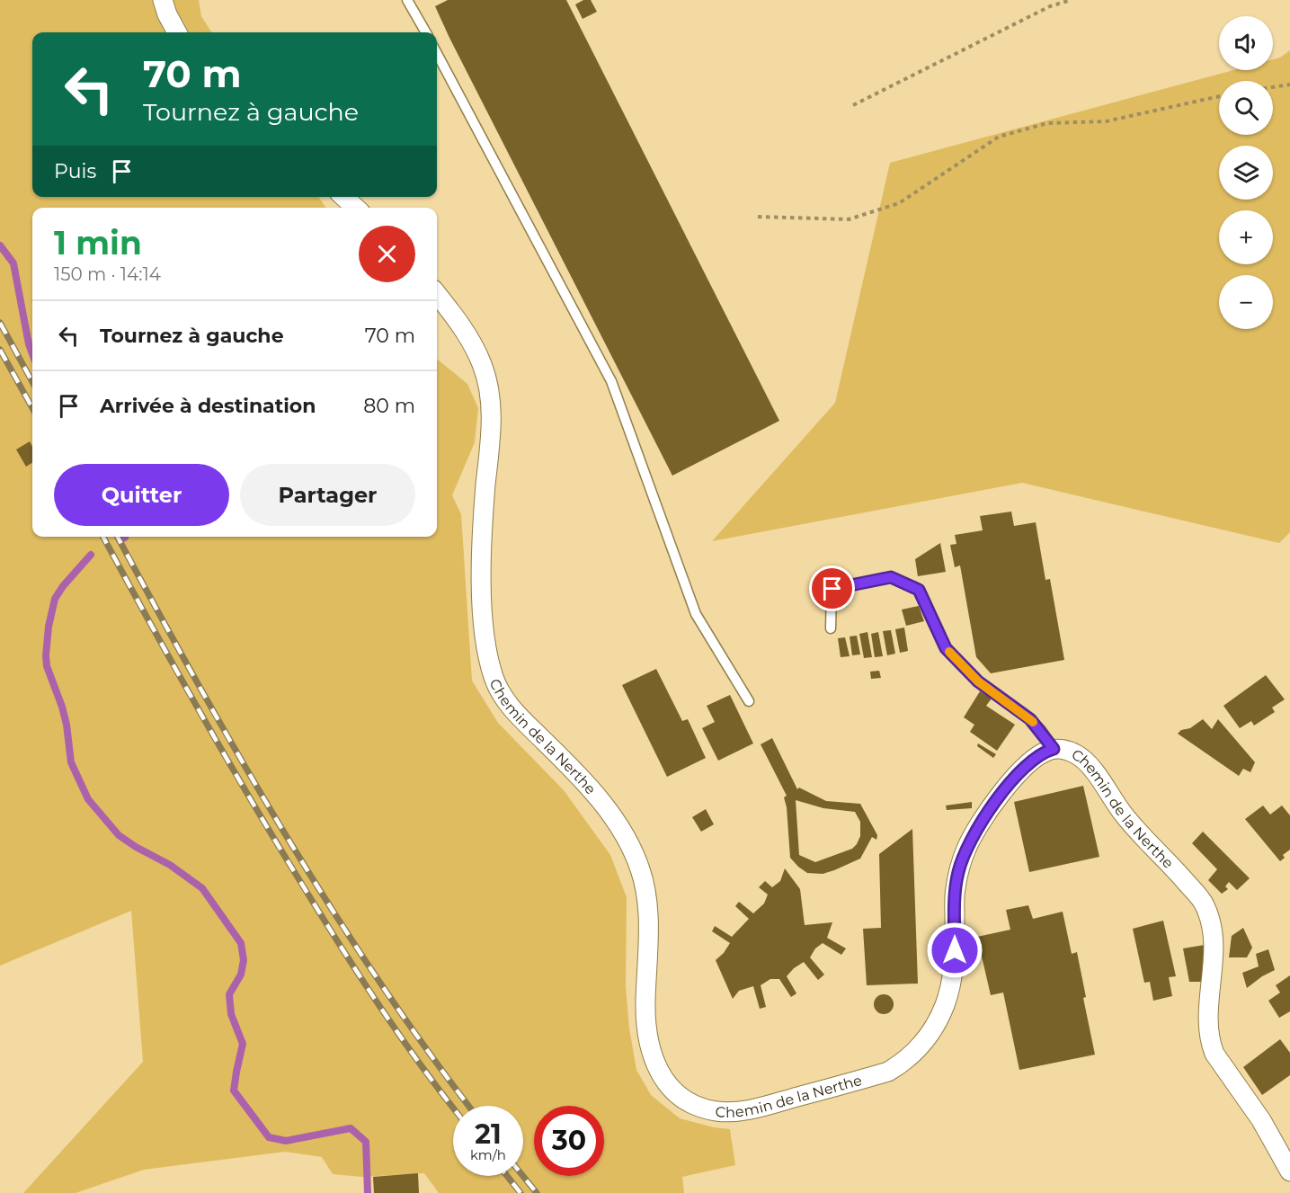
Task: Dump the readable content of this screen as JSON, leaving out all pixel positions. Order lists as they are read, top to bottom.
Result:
{
  "streets": {
    "street": ["Chemin de la Nerthe"]
  },
  "page": {
    "map_buttons": ["+", "−"],
    "turn": ["70 m", "Tournez à gauche"],
    "then": "Puis",
    "heading": ["1 min", "150 m · 14:14"],
    "list": [
      {
        "name": "Tournez à gauche",
        "value": "70 m"
      },
      {
        "name": "Arrivée à destination",
        "value": "80 m"
      }
    ],
    "buttons": ["Quitter", "Partager"],
    "speed": "21 km/h",
    "limit": "30"
  }
}
